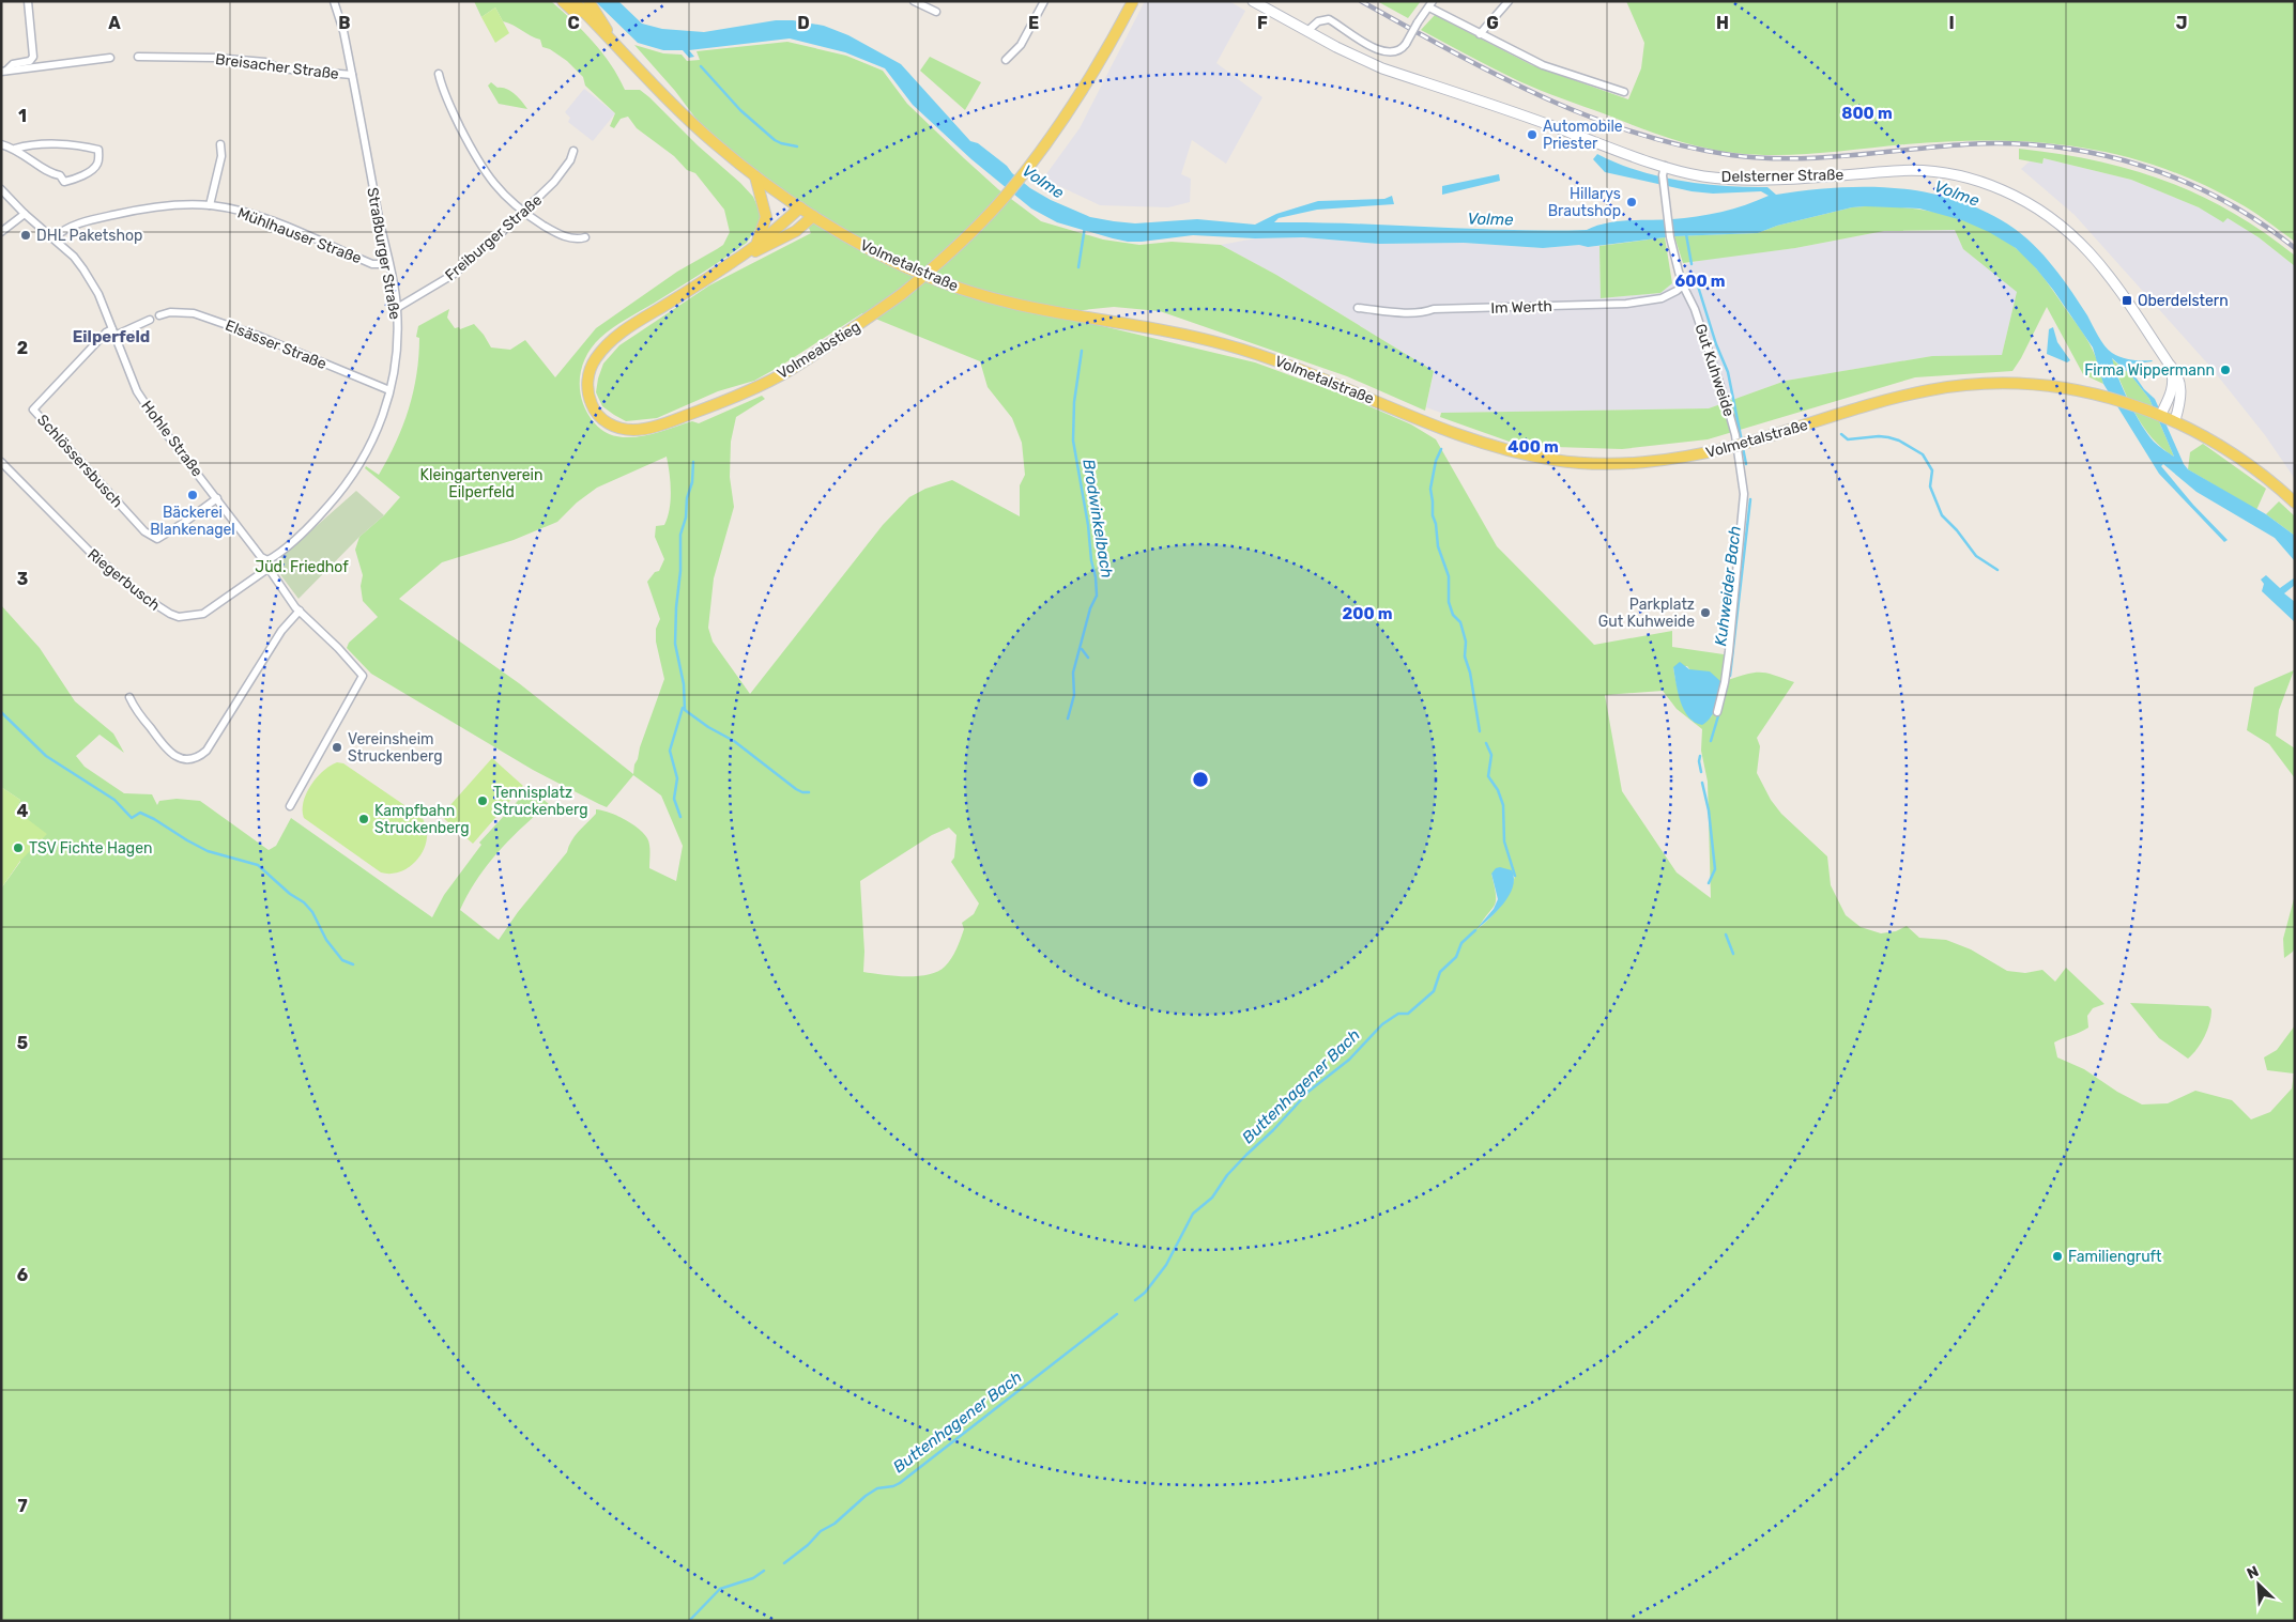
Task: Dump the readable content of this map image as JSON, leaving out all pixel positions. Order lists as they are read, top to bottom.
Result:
{
  "streets": {
    "main road": ["Volmetalstraße", "Volmeabstieg"],
    "street": [
      "Breisacher Straße",
      "Delsterner Straße",
      "Mühlhauser Straße",
      "Freiburger Straße",
      "Straßburger Straße",
      "Im Werth",
      "Elsässer Straße",
      "Gut Kuhweide",
      "Hohle Straße",
      "Schlössersbusch",
      "Riegerbusch"
    ]
  },
  "crossings": [
    ["Breisacher Straße", "Straßburger Straße"],
    ["Delsterner Straße", "Volmetalstraße"],
    ["Delsterner Straße", "Gut Kuhweide"],
    ["Mühlhauser Straße", "Straßburger Straße"],
    ["Mühlhauser Straße", "Hohle Straße"],
    ["Freiburger Straße", "Straßburger Straße"],
    ["Straßburger Straße", "Elsässer Straße"],
    ["Straßburger Straße", "Hohle Straße"],
    ["Volmetalstraße", "Volmeabstieg"],
    ["Im Werth", "Gut Kuhweide"],
    ["Hohle Straße", "Schlössersbusch"]
  ],
  "districts": ["Eilperfeld"],
  "water": [
    "Volme",
    "Brodwinkelbach",
    "Kuhweider Bach",
    "Buttenhagener Bach"
  ],
  "parks": ["Kleingartenverein Eilperfeld", "Jüd. Friedhof"],
  "places": {
    "other": [
      "Automobile Priester",
      "Hillarys Brautshop",
      "DHL Paketshop",
      "Firma Wippermann",
      "Bäckerei Blankenagel",
      "Parkplatz Gut Kuhweide",
      "Vereinsheim Struckenberg",
      "Tennisplatz Struckenberg",
      "Kampfbahn Struckenberg",
      "TSV Fichte Hagen",
      "Familiengruft"
    ],
    "transit": ["Oberdelstern"]
  },
  "north": "top left",
  "grid": {
    "columns": [
      "A",
      "B",
      "C",
      "D",
      "E",
      "F",
      "G",
      "H",
      "I",
      "J"
    ],
    "rows": [
      "1",
      "2",
      "3",
      "4",
      "5",
      "6",
      "7"
    ]
  },
  "rings": [
    "800 m",
    "600 m",
    "400 m",
    "200 m"
  ]
}
